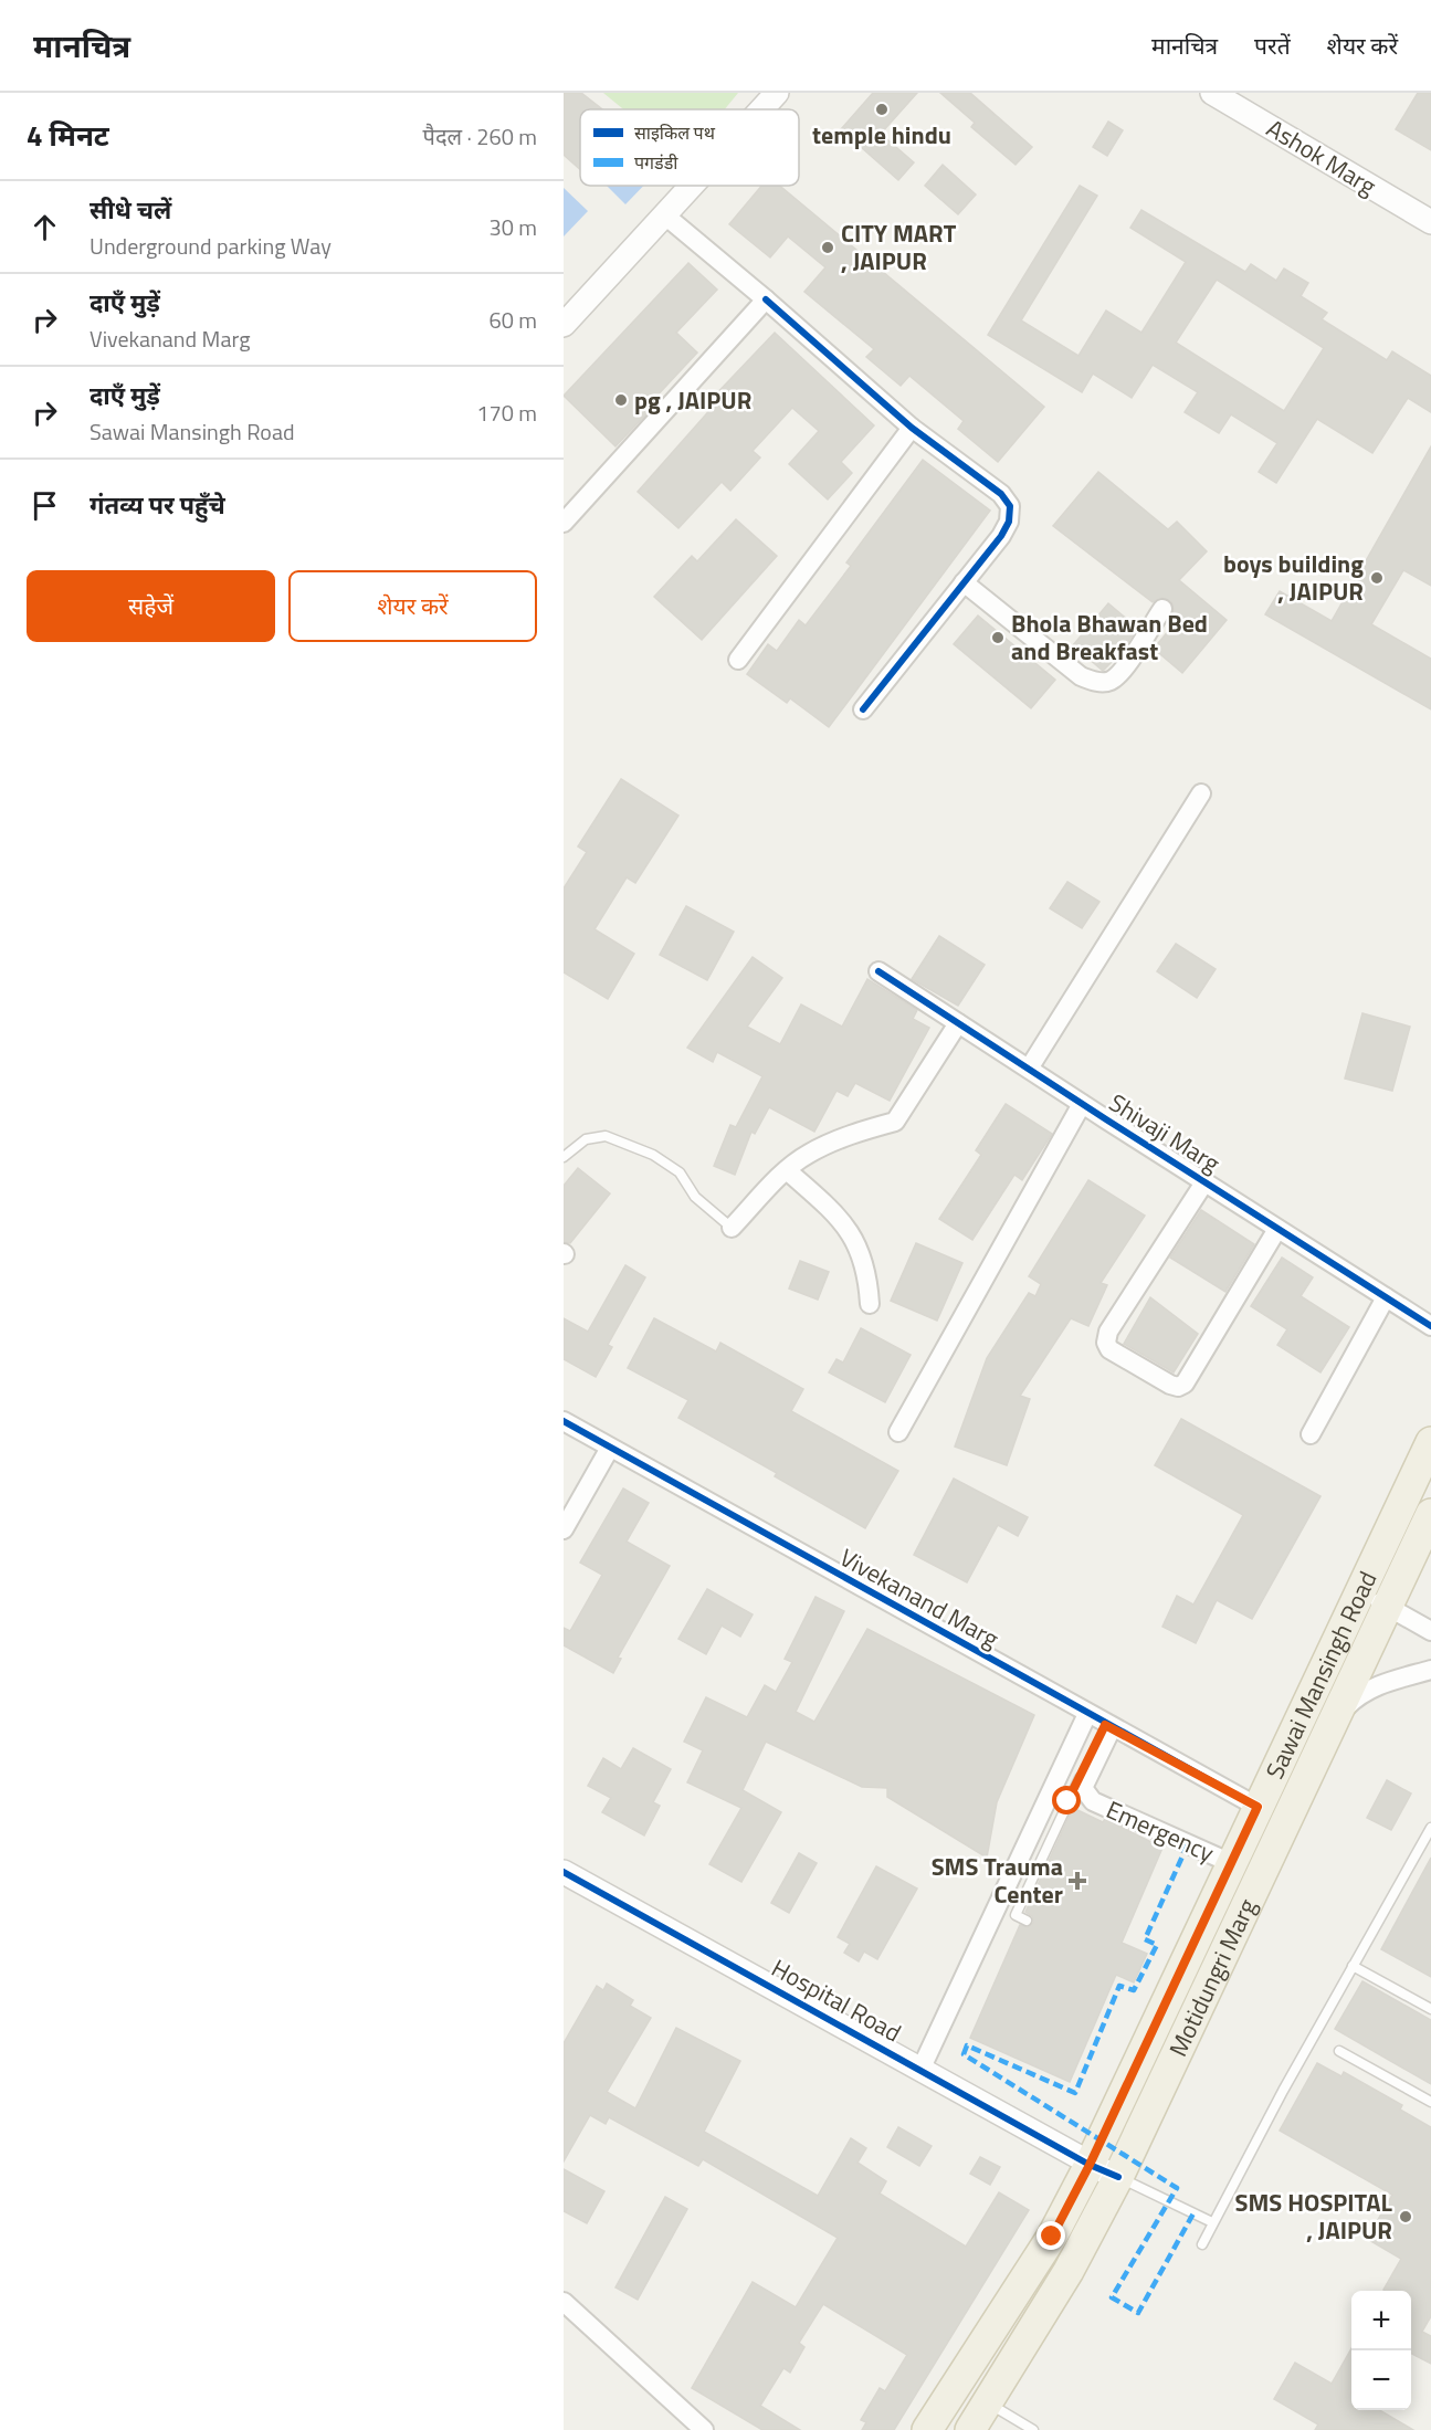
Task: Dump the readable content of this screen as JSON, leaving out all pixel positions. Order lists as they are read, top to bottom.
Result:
{
  "streets": {
    "main road": ["Sawai Mansingh Road", "Motidungri Marg"],
    "street": [
      "Ashok Marg",
      "Shivaji Marg",
      "Vivekanand Marg",
      "Emergency",
      "Hospital Road"
    ]
  },
  "crossings": [
    ["Vivekanand Marg", "Sawai Mansingh Road"],
    ["Vivekanand Marg", "Emergency"],
    ["Sawai Mansingh Road", "Emergency"],
    ["Sawai Mansingh Road", "Hospital Road"],
    ["Motidungri Marg", "Hospital Road"]
  ],
  "places": {
    "other": [
      "temple hindu",
      "CITY MART , JAIPUR",
      "pg , JAIPUR",
      "boys building , JAIPUR",
      "Bhola Bhawan Bed and Breakfast",
      "SMS HOSPITAL , JAIPUR"
    ],
    "health": ["SMS Trauma Center"]
  },
  "legend": ["साइकिल पथ", "पगडंडी"],
  "page": {
    "header": "मानचित्र",
    "nav": ["मानचित्र", "परतें", "शेयर करें"],
    "heading": ["4 मिनट", "पैदल · 260 m"],
    "list": [
      ["सीधे चलें", "Underground parking Way", "30 m"],
      ["दाएँ मुड़ें", "Vivekanand Marg", "60 m"],
      ["दाएँ मुड़ें", "Sawai Mansingh Road", "170 m"],
      "गंतव्य पर पहुँचे"
    ],
    "buttons": ["सहेजें", "शेयर करें"],
    "map_buttons": ["+", "−"]
  }
}
